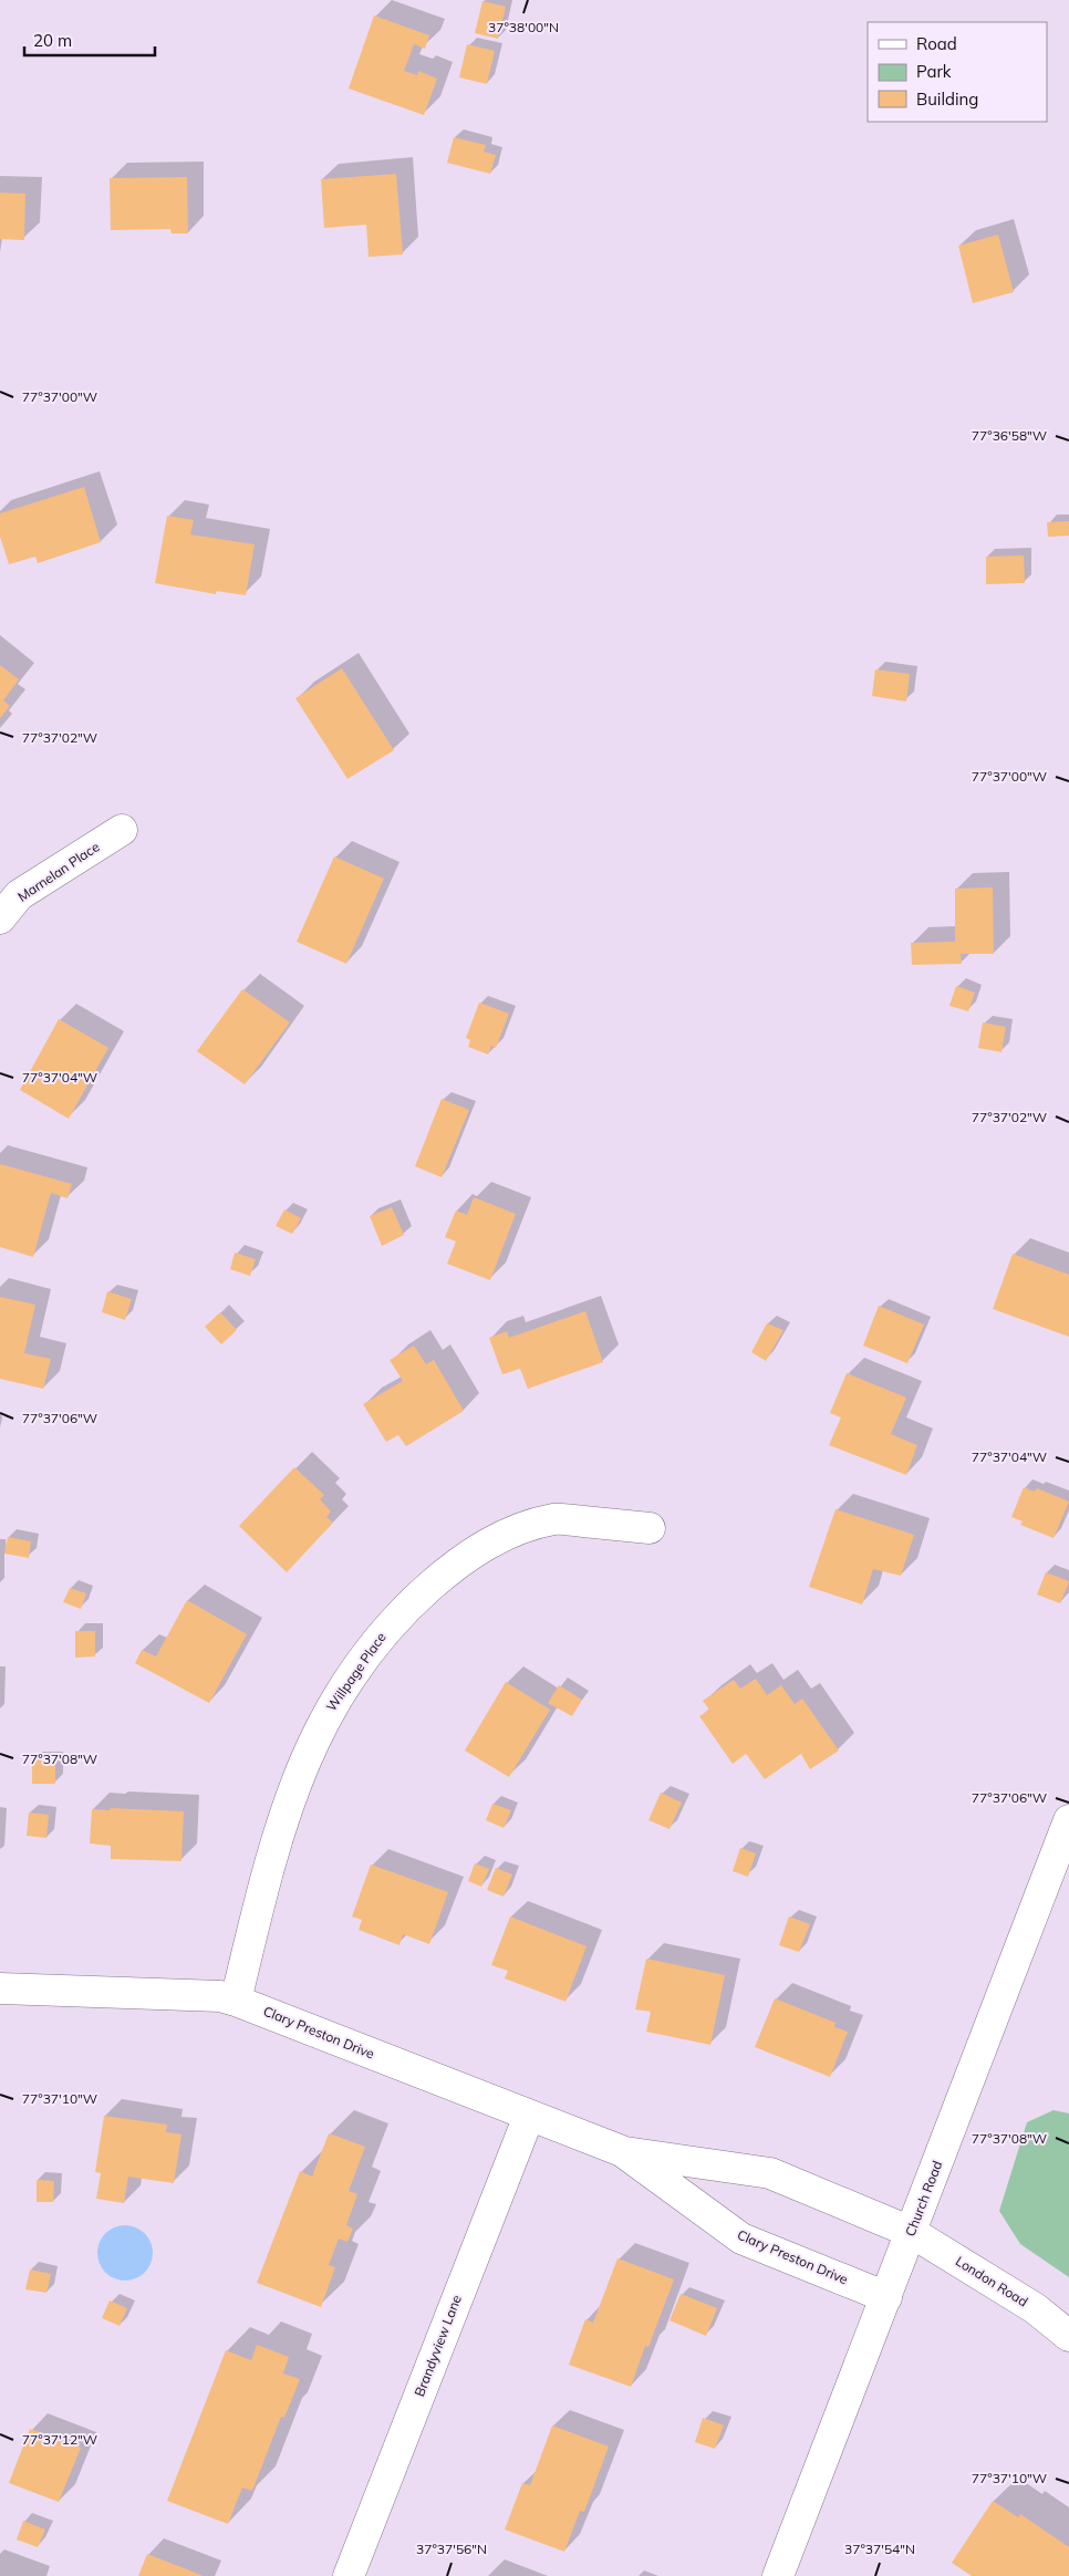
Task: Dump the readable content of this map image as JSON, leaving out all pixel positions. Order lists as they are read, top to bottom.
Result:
{
  "streets": {
    "street": [
      "Marnelan Place",
      "Willpage Place",
      "Clary Preston Drive",
      "Church Road",
      "London Road",
      "Brandyview Lane"
    ]
  },
  "crossings": [
    ["Willpage Place", "Clary Preston Drive"],
    ["Clary Preston Drive", "Church Road"],
    ["Clary Preston Drive", "London Road"],
    ["Clary Preston Drive", "Brandyview Lane"],
    ["Church Road", "London Road"]
  ],
  "legend": ["Road", "Park", "Building"],
  "scale_bar": "20 m",
  "coordinates": [
    "37°38'00\"N",
    "77°37'00\"W",
    "77°36'58\"W",
    "77°37'02\"W",
    "77°37'04\"W",
    "77°37'06\"W",
    "77°37'08\"W",
    "77°37'10\"W",
    "77°37'12\"W",
    "37°37'56\"N",
    "37°37'54\"N"
  ]
}
